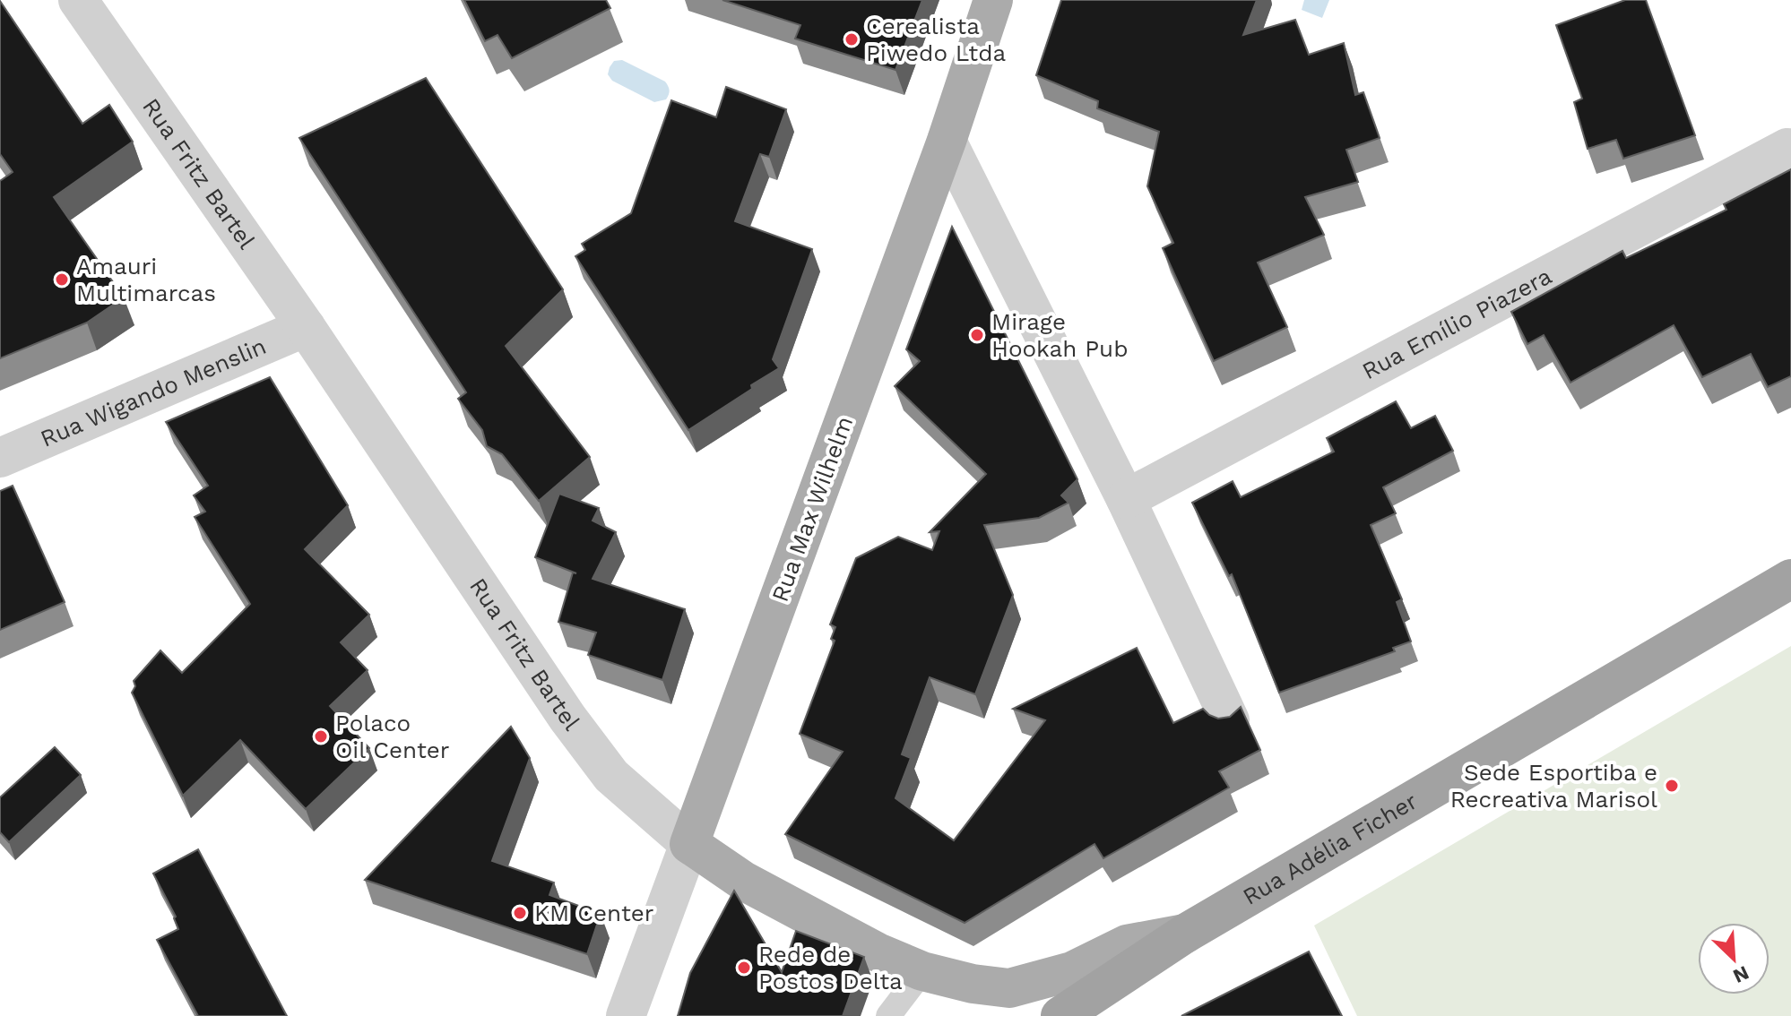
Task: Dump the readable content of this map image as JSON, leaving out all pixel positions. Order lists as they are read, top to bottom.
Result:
{
  "streets": {
    "highway": ["Rua Adélia Ficher"],
    "main road": ["Rua Fritz Bartel", "Rua Max Wilhelm"],
    "street": ["Rua Emílio Piazera", "Rua Wigando Menslin"]
  },
  "crossings": [
    ["Rua Fritz Bartel", "Rua Wigando Menslin"],
    ["Rua Fritz Bartel", "Rua Max Wilhelm"],
    ["Rua Fritz Bartel", "Rua Adélia Ficher"]
  ],
  "places": [
    "Cerealista Piwedo Ltda",
    "Amauri Multimarcas",
    "Mirage Hookah Pub",
    "Polaco Oil Center",
    "Sede Esportiba e Recreativa Marisol",
    "KM Center",
    "Rede de Postos Delta"
  ],
  "north": "bottom right"
}
